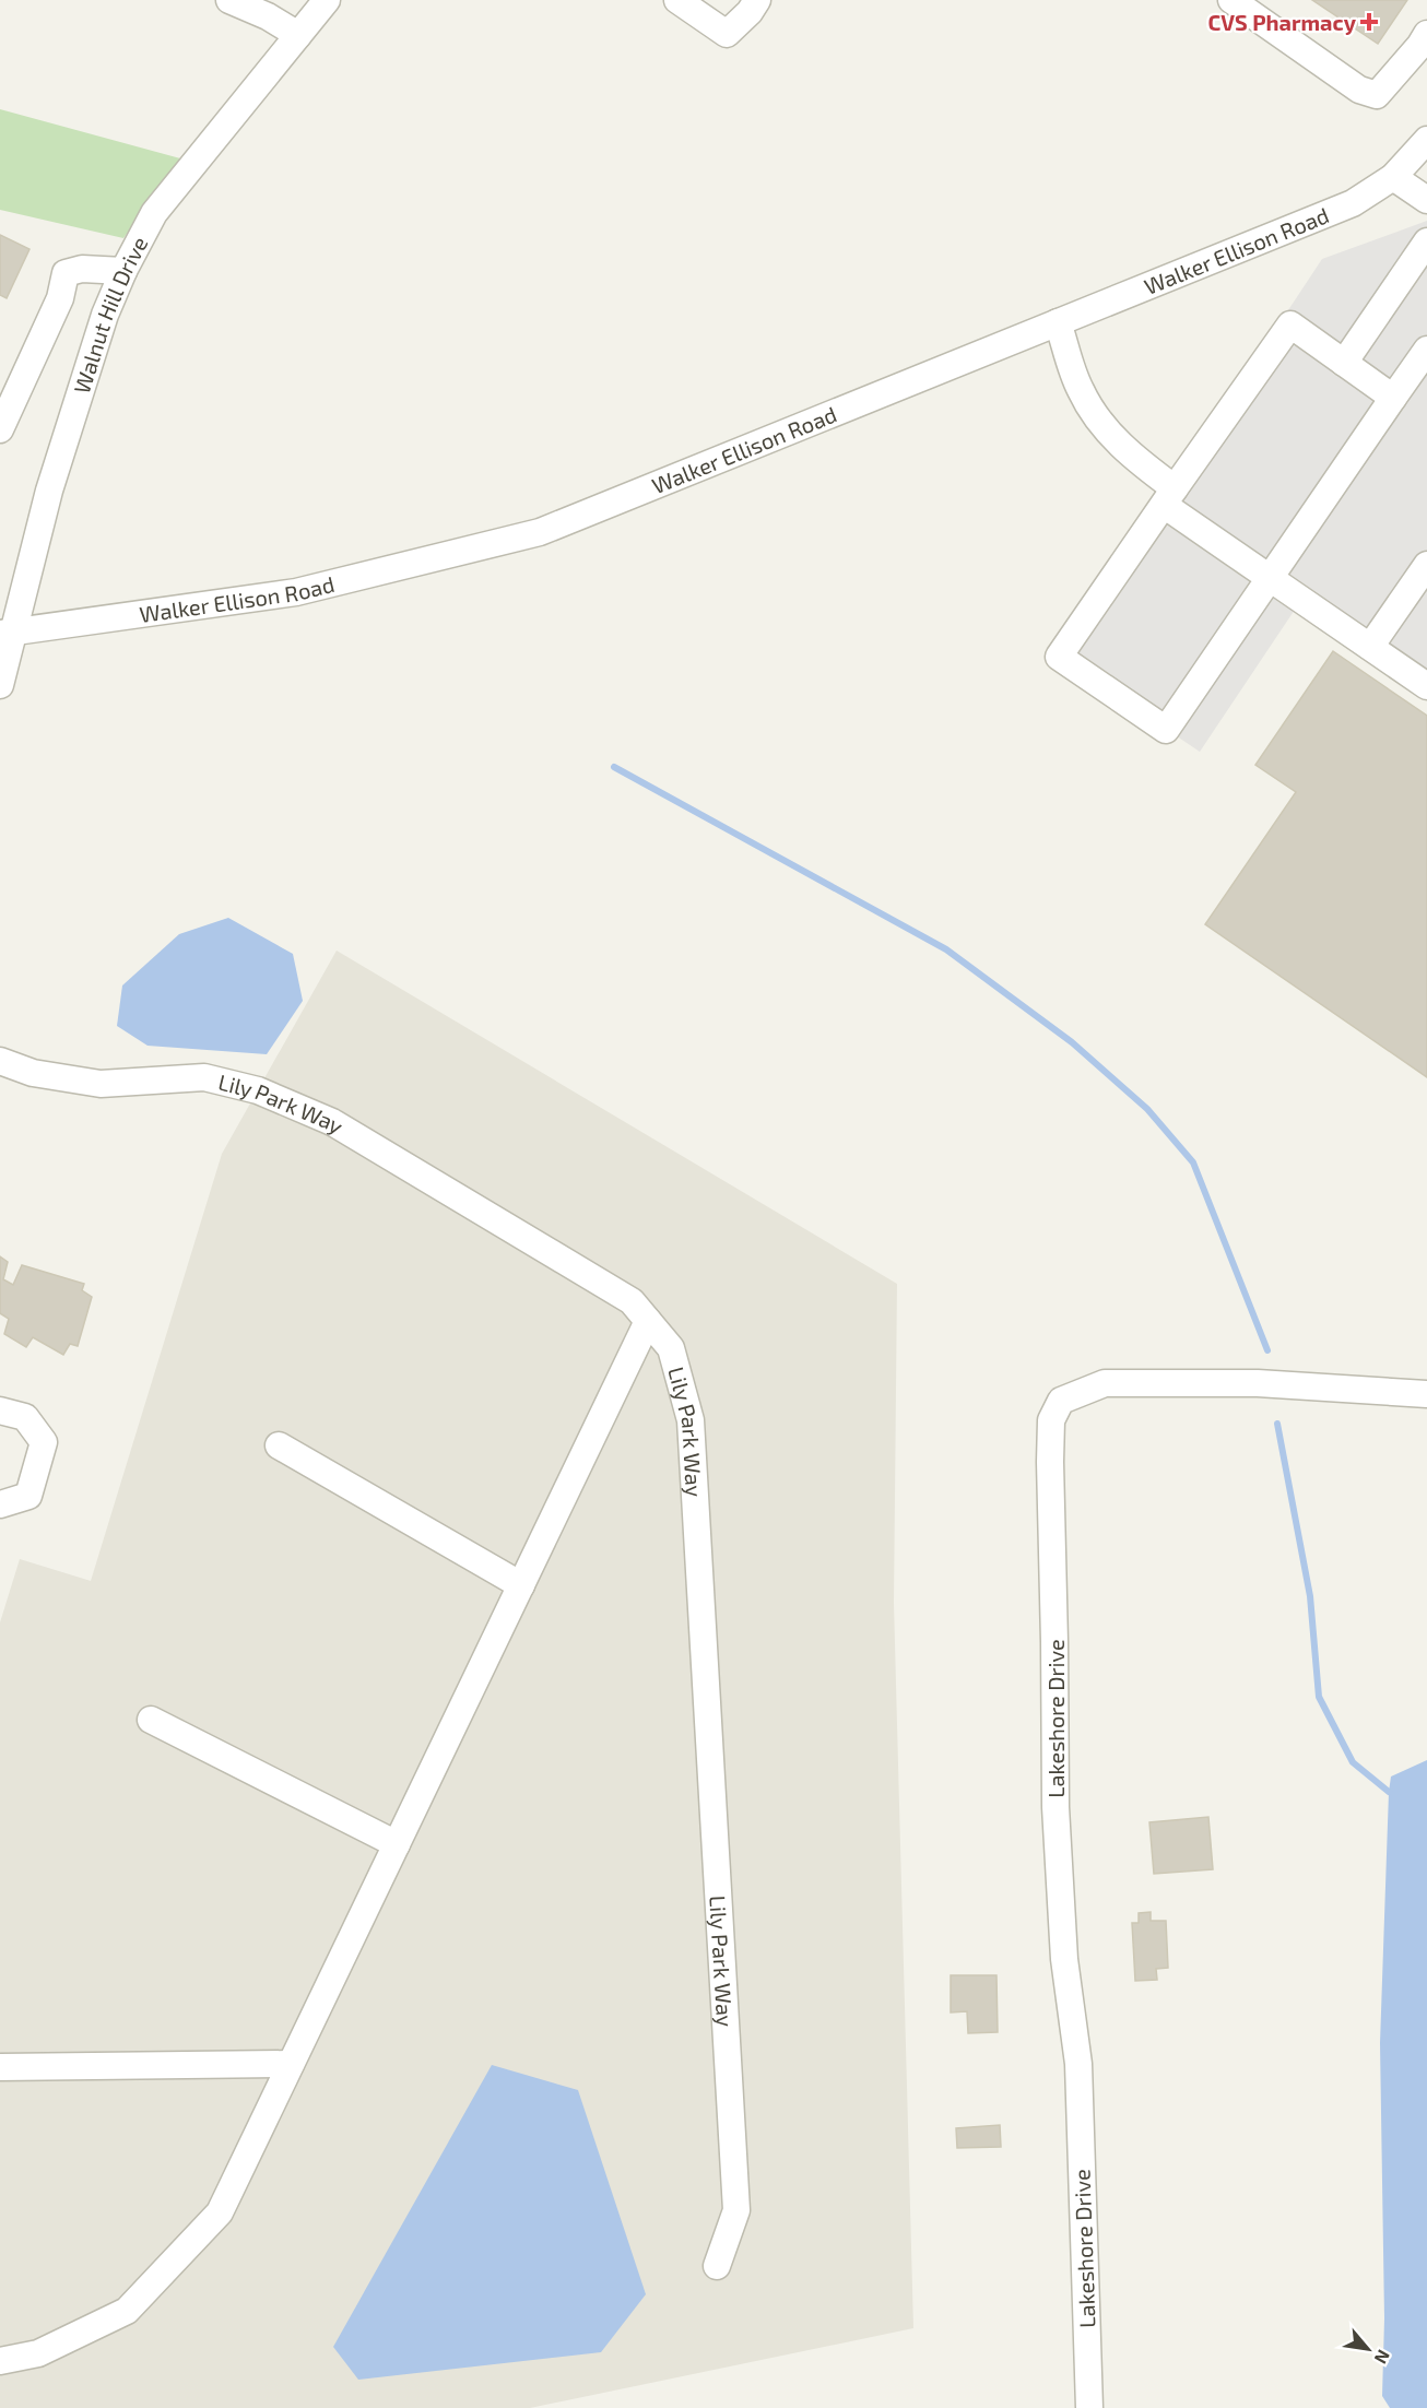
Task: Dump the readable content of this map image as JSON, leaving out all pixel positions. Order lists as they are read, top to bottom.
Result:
{
  "streets": {
    "street": [
      "Walker Ellison Road",
      "Walnut Hill Drive",
      "Lily Park Way",
      "Lakeshore Drive"
    ]
  },
  "crossings": [
    ["Walker Ellison Road", "Walnut Hill Drive"]
  ],
  "places": {
    "health": ["CVS Pharmacy"]
  },
  "north": "bottom right"
}
